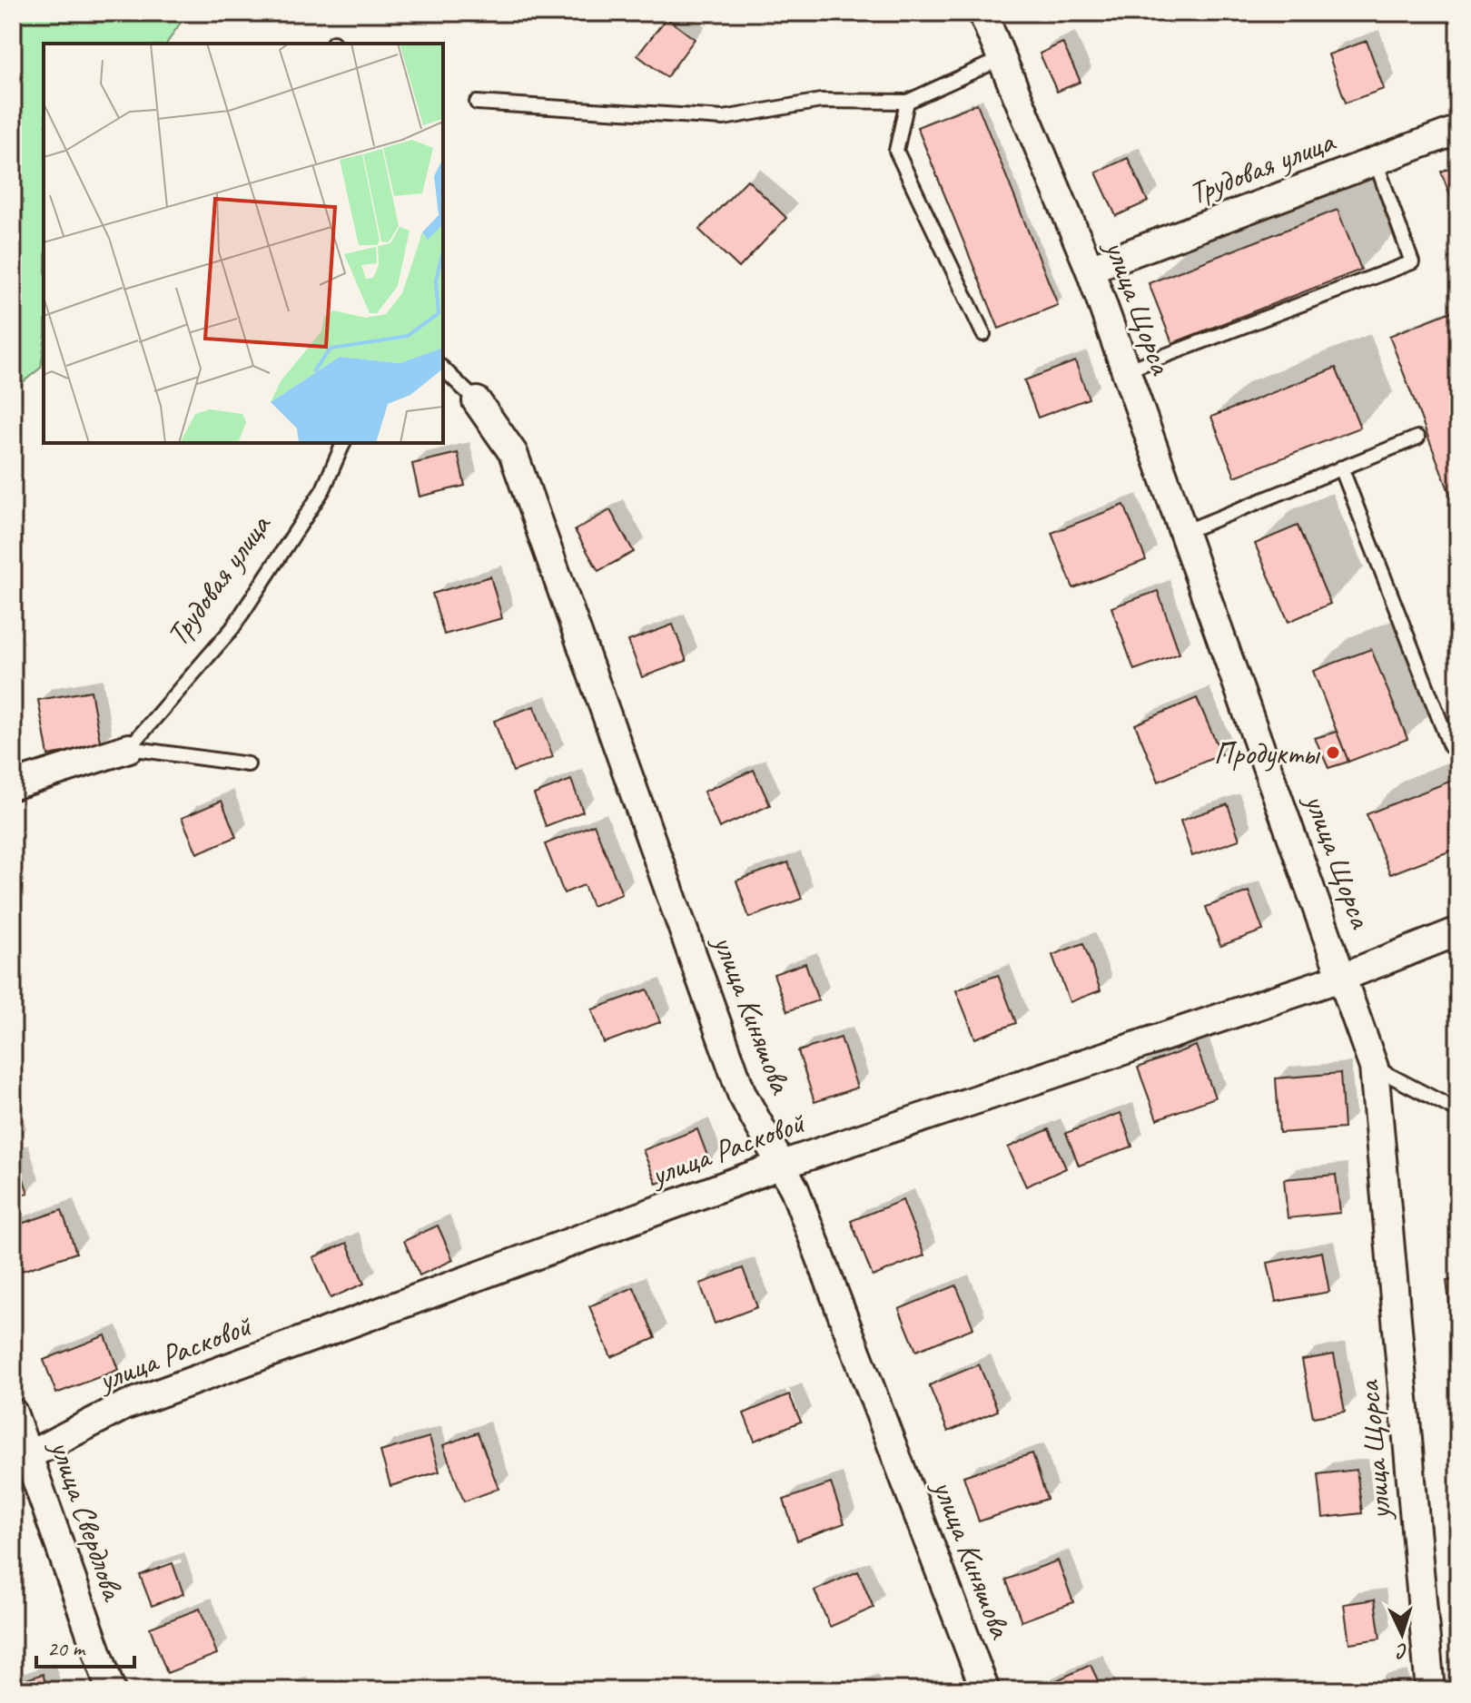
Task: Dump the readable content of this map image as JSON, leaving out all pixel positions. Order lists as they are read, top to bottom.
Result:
{
  "streets": {
    "street": [
      "Трудовая улица",
      "улица Щорса",
      "улица Киняшова",
      "улица Расковой",
      "улица Свердлова"
    ]
  },
  "crossings": [
    ["Трудовая улица", "улица Щорса"],
    ["улица Щорса", "улица Расковой"],
    ["улица Киняшова", "улица Расковой"],
    ["улица Расковой", "улица Свердлова"]
  ],
  "places": ["Продукты"],
  "scale_bar": "20 m",
  "north": "bottom"
}
